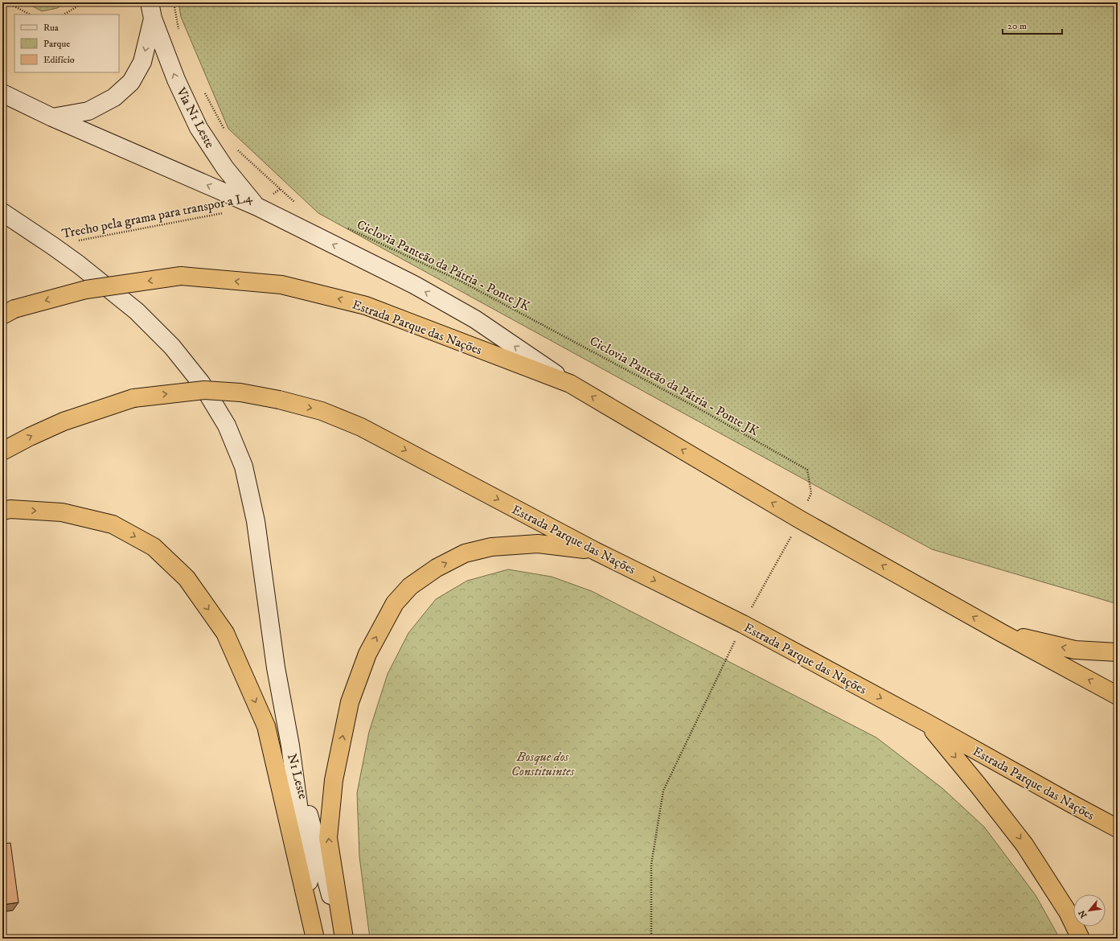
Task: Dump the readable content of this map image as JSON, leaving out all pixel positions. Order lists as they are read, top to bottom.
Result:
{
  "streets": {
    "highway": ["Estrada Parque das Nações"],
    "main road": ["Via N1 Leste", "N1 Leste"],
    "path": ["Trecho pela grama para transpor a L4", "Ciclovia Panteão da Pátria - Ponte JK"]
  },
  "crossings": [
    ["Via N1 Leste", "Trecho pela grama para transpor a L4"],
    ["Ciclovia Panteão da Pátria - Ponte JK", "Estrada Parque das Nações"]
  ],
  "parks": ["Bosque dos Constituintes"],
  "legend": ["Rua", "Parque", "Edifício"],
  "scale_bar": "20 m",
  "north": "bottom left"
}
